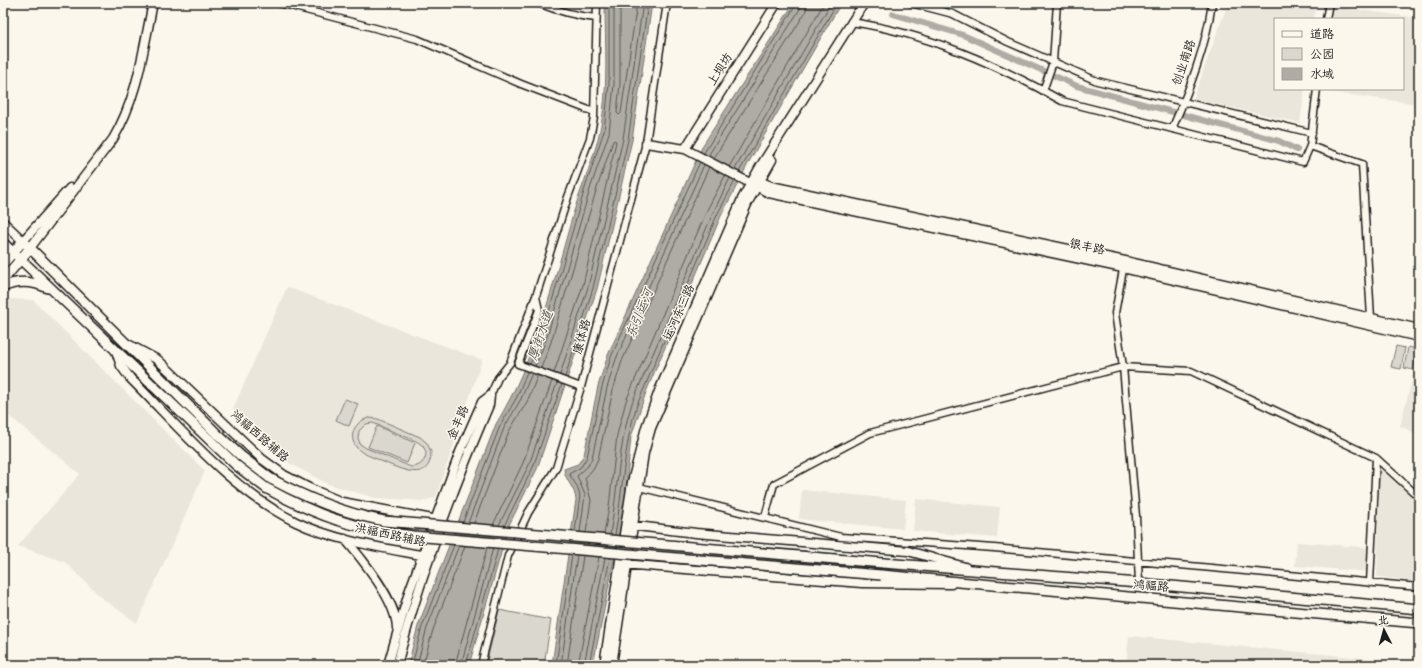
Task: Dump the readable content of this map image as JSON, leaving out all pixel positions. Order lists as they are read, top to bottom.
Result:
{
  "streets": {
    "main road": ["鸿福路"],
    "street": [
      "创业南路",
      "上坝坊",
      "银丰路",
      "运河东三路",
      "康体路",
      "金丰路",
      "鸿福西路辅路",
      "洪福西路辅路"
    ]
  },
  "crossings": [
    ["上坝坊", "银丰路"],
    ["银丰路", "运河东三路"],
    ["银丰路", "康体路"],
    ["金丰路", "鸿福西路辅路"],
    ["金丰路", "洪福西路辅路"],
    ["鸿福西路辅路", "鸿福路"]
  ],
  "water": ["东引运河", "厚街水道"],
  "legend": ["道路", "公园", "水域"],
  "north": "top"
}
